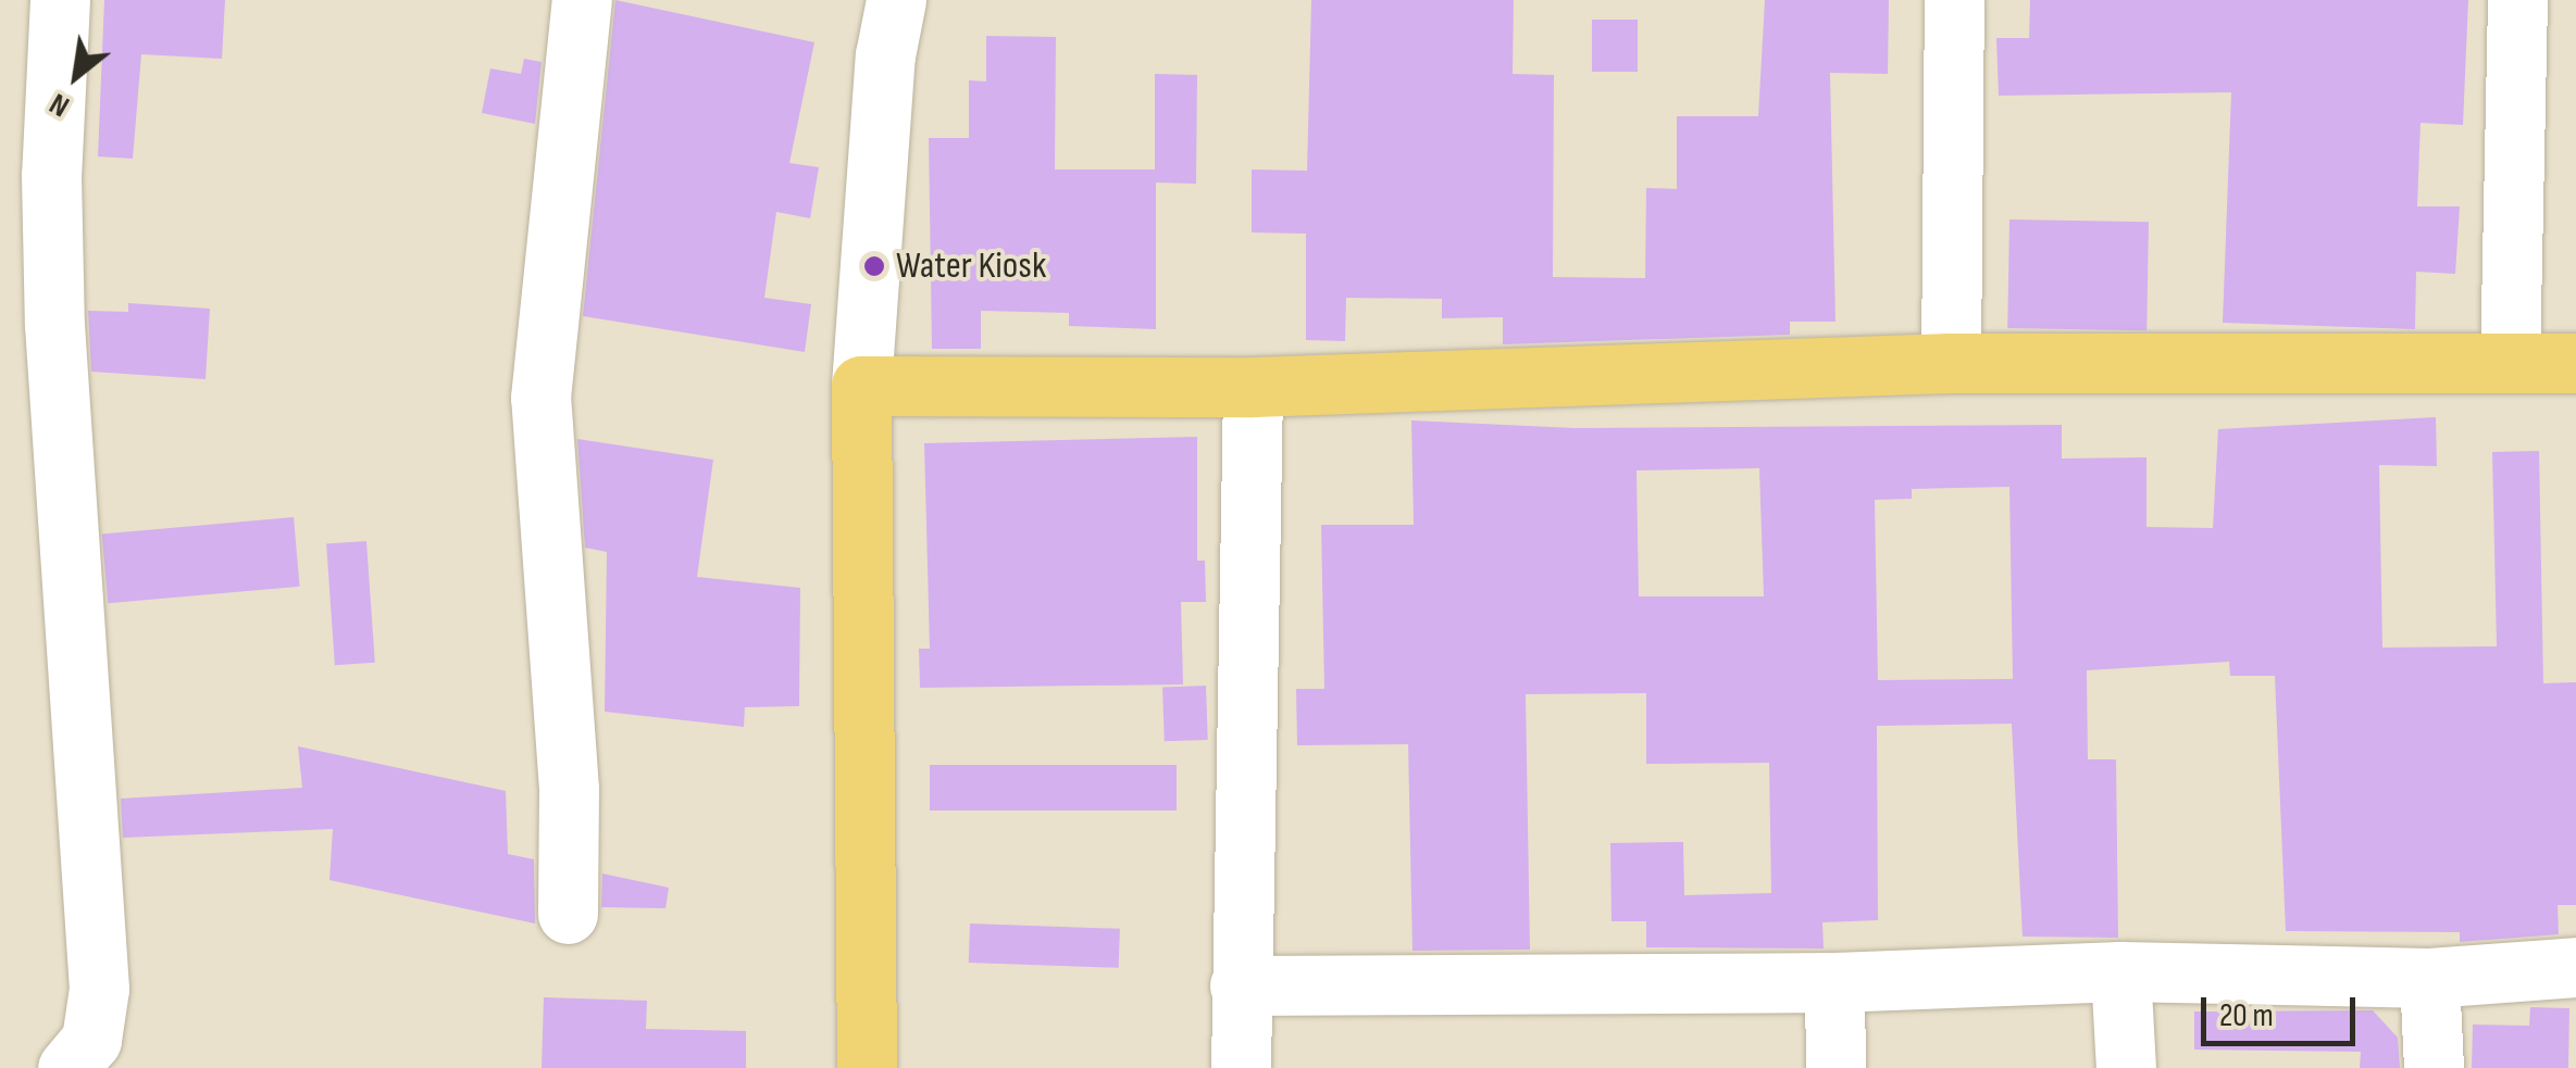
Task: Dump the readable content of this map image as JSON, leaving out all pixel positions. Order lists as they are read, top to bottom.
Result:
{
  "places": ["Water Kiosk"],
  "scale_bar": "20 m",
  "north": "bottom left"
}
